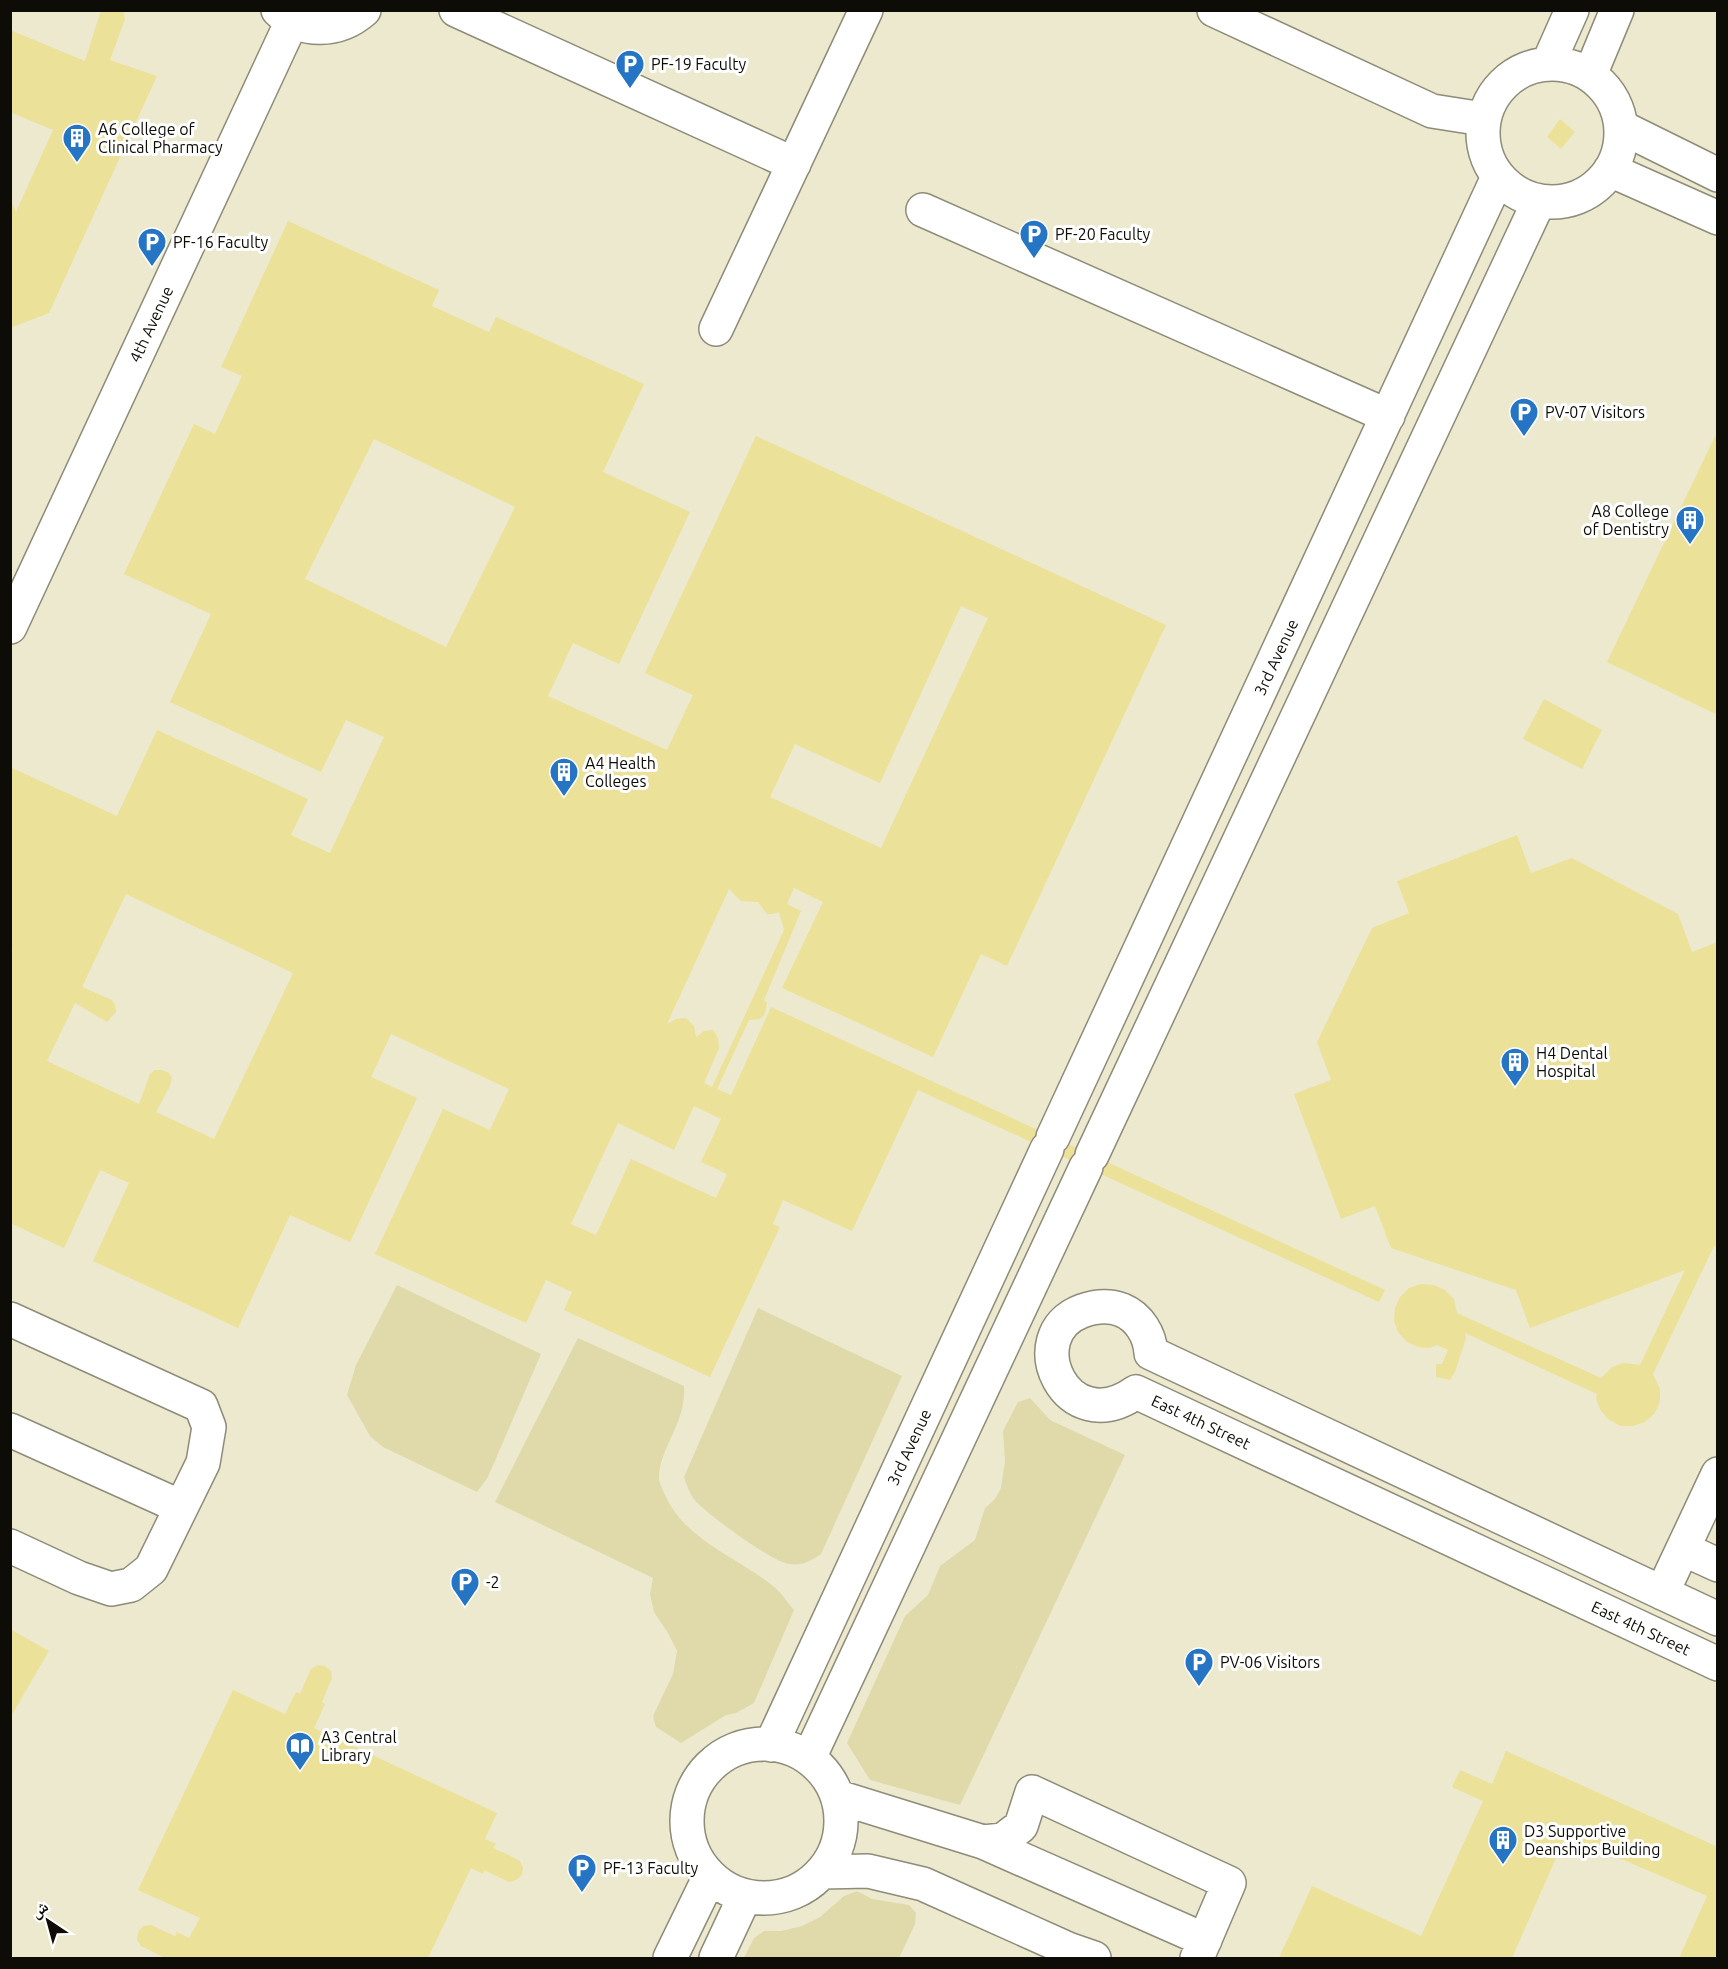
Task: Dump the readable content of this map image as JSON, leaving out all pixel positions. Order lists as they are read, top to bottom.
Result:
{
  "streets": {
    "lane": ["4th Avenue", "3rd Avenue", "East 4th Street"]
  },
  "places": {
    "parking": [
      "PF-19 Faculty",
      "PF-20 Faculty",
      "PF-16 Faculty",
      "PV-07 Visitors",
      "-2",
      "PV-06 Visitors",
      "PF-13 Faculty"
    ],
    "building": [
      "A6 College of Clinical Pharmacy",
      "A8 College of Dentistry",
      "A4 Health Colleges",
      "H4 Dental Hospital",
      "D3 Supportive Deanships Building"
    ],
    "library": ["A3 Central Library"]
  },
  "north": "top left"
}
